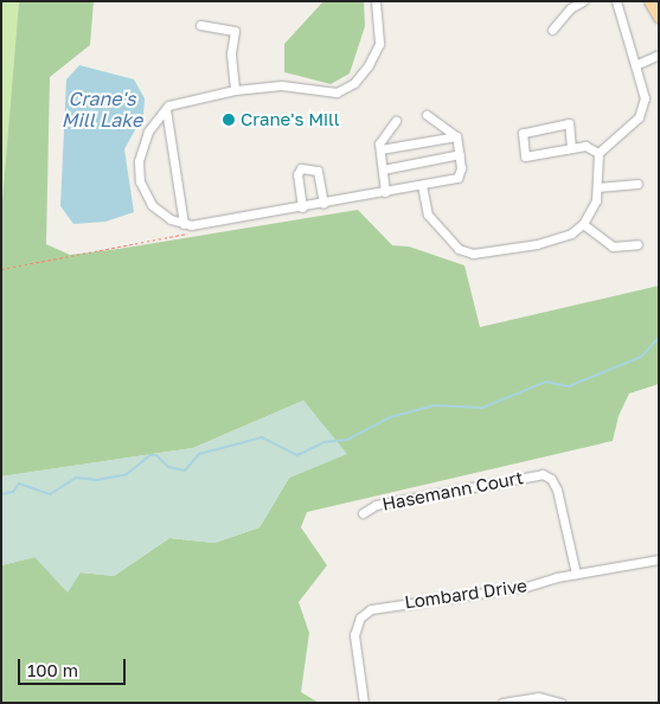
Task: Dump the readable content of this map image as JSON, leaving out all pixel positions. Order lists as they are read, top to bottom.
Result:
{
  "streets": {
    "street": ["Hasemann Court", "Lombard Drive"]
  },
  "crossings": [
    ["Hasemann Court", "Lombard Drive"]
  ],
  "water": ["Crane's Mill Lake"],
  "places": ["Crane's Mill"],
  "scale_bar": "100 m"
}
